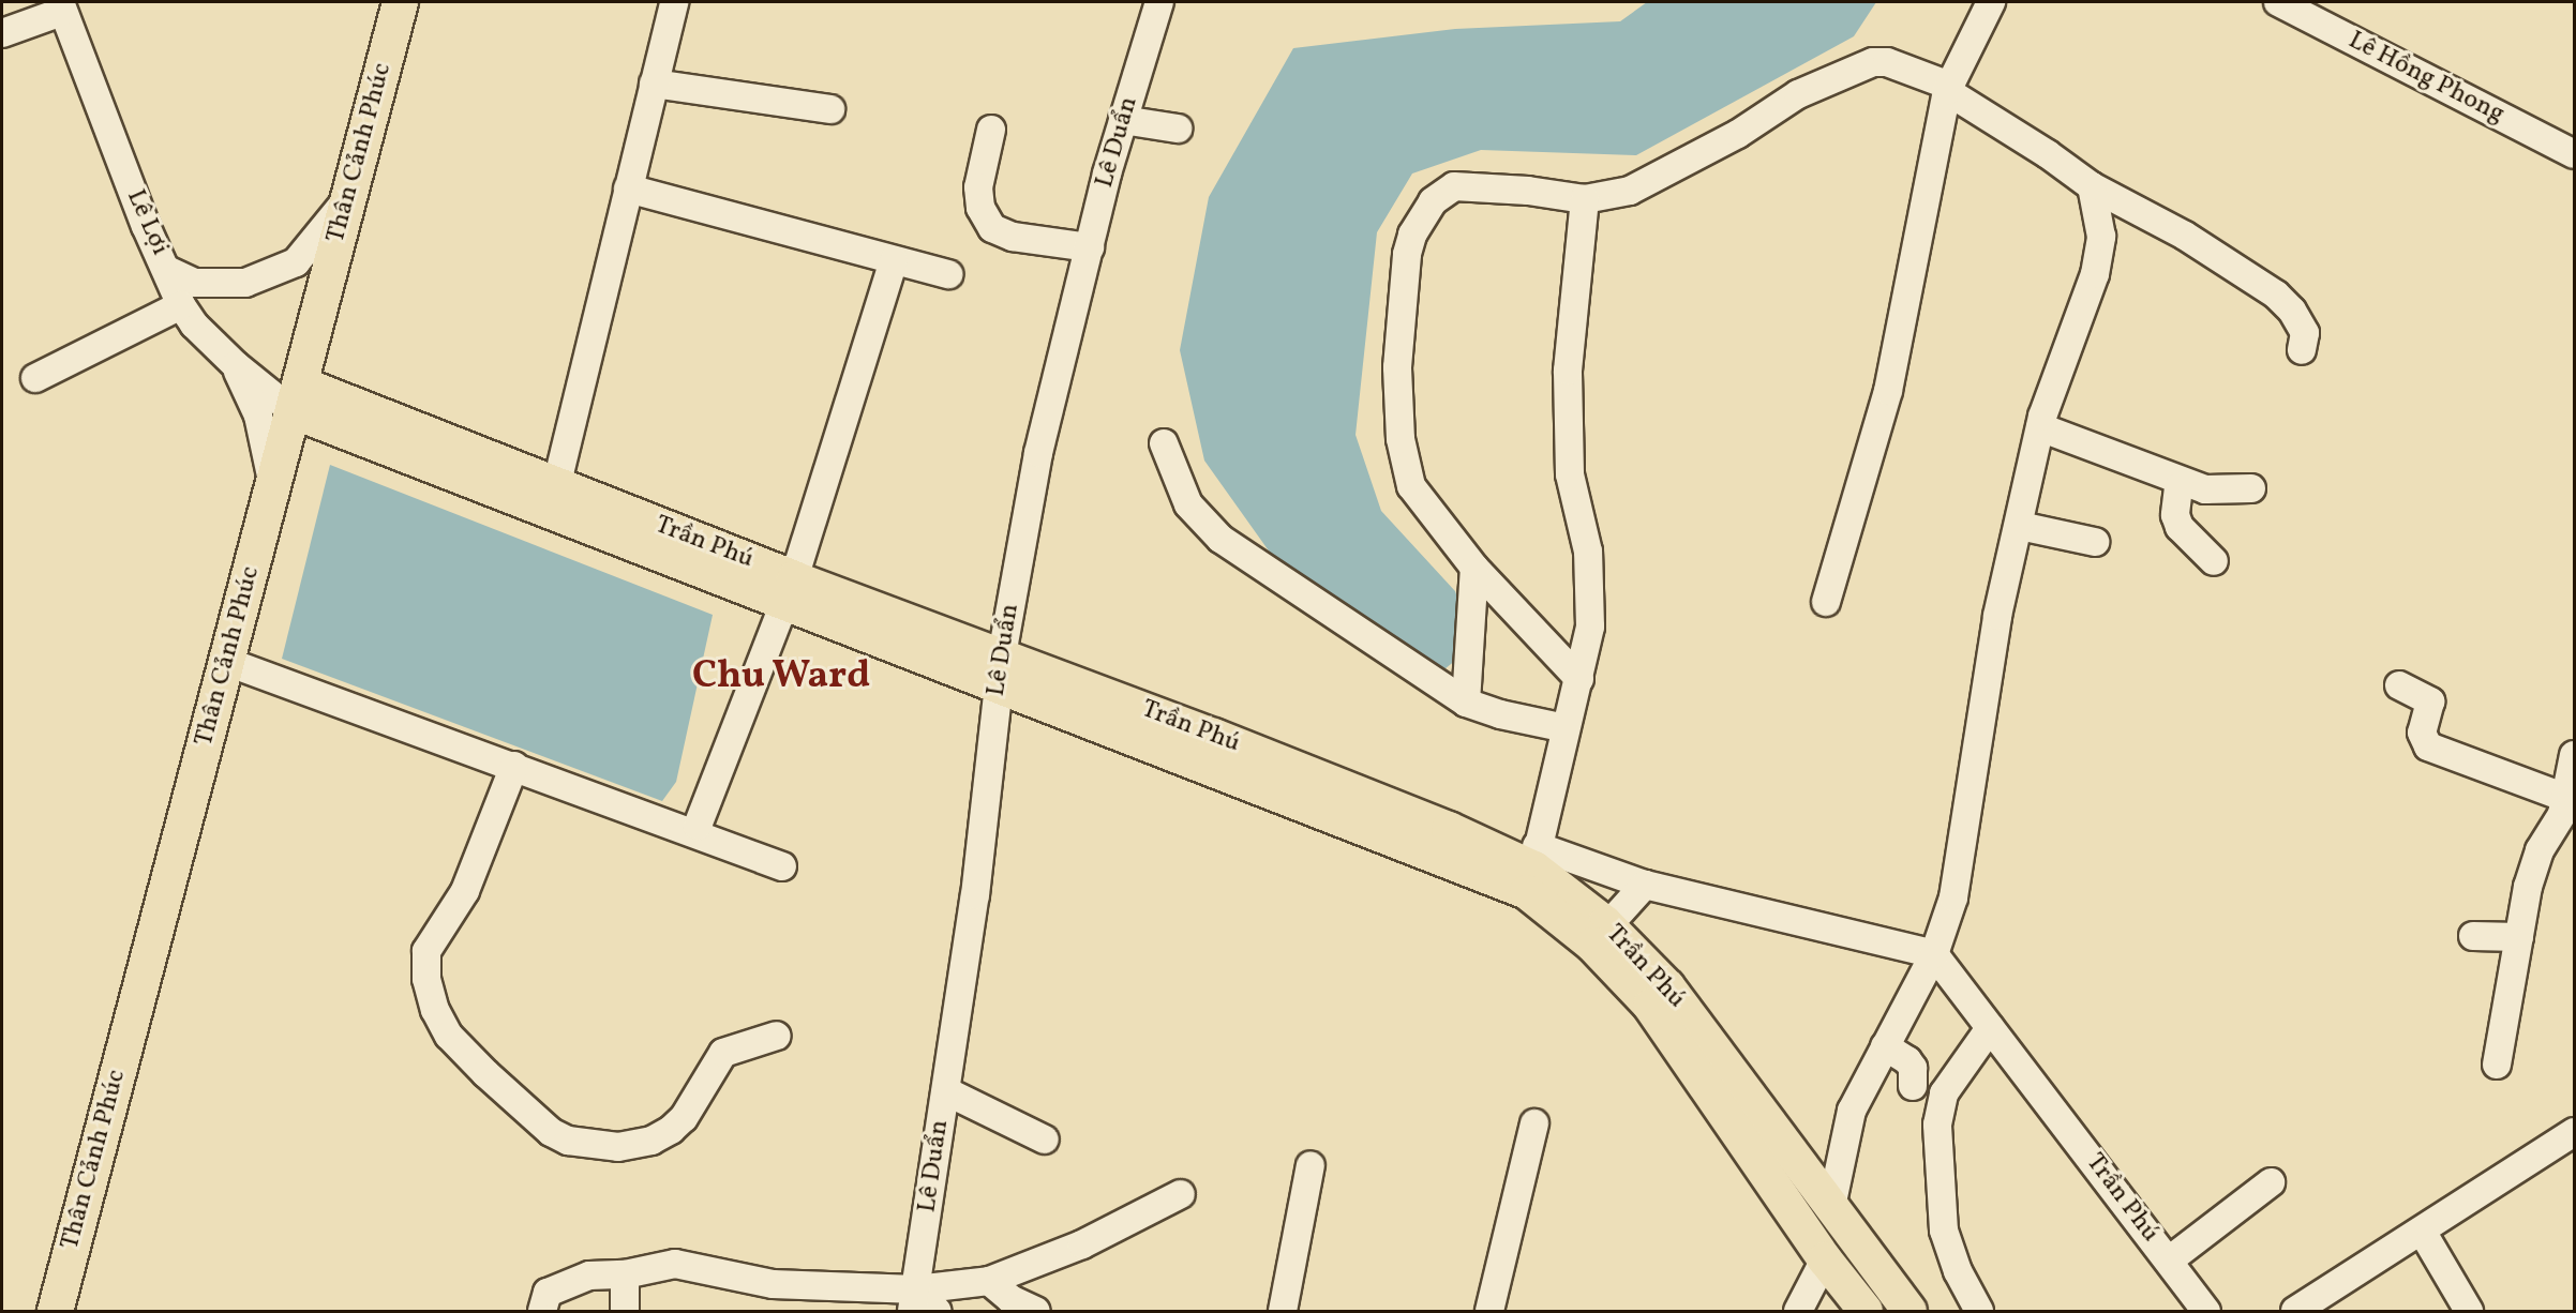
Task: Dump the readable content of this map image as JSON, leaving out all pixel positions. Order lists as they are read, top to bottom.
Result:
{
  "streets": {
    "highway": ["Thân Cảnh Phúc"],
    "main road": ["Trần Phú"],
    "street": ["Lê Hồng Phong", "Lê Duẩn", "Lê Lợi"]
  },
  "crossings": [
    ["Lê Duẩn", "Trần Phú"],
    ["Thân Cảnh Phúc", "Lê Lợi"],
    ["Thân Cảnh Phúc", "Trần Phú"],
    ["Lê Lợi", "Trần Phú"]
  ],
  "districts": ["Chu Ward"]
}
